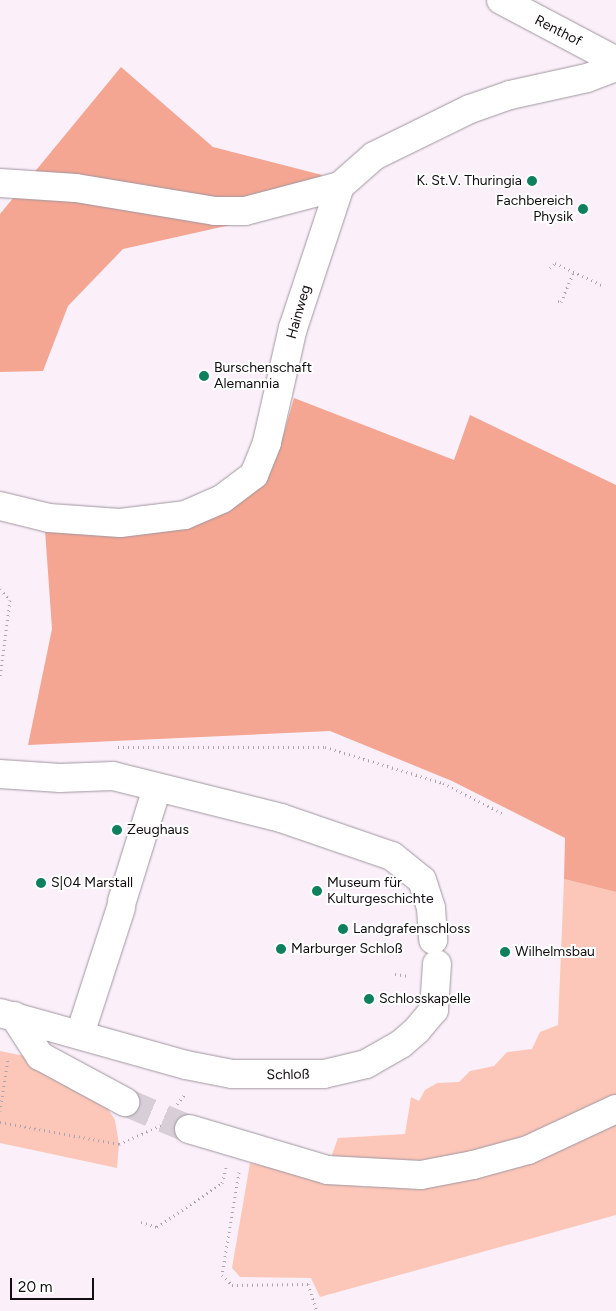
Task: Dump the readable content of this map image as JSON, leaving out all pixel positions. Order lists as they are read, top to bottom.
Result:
{
  "streets": {
    "street": ["Renthof", "Hainweg", "Schloß"]
  },
  "places": [
    "K. St.V. Thuringia",
    "Fachbereich Physik",
    "Burschenschaft Alemannia",
    "Zeughaus",
    "S|04 Marstall",
    "Museum für Kulturgeschichte",
    "Landgrafenschloss",
    "Marburger Schloß",
    "Wilhelmsbau",
    "Schlosskapelle"
  ],
  "scale_bar": "20 m"
}
